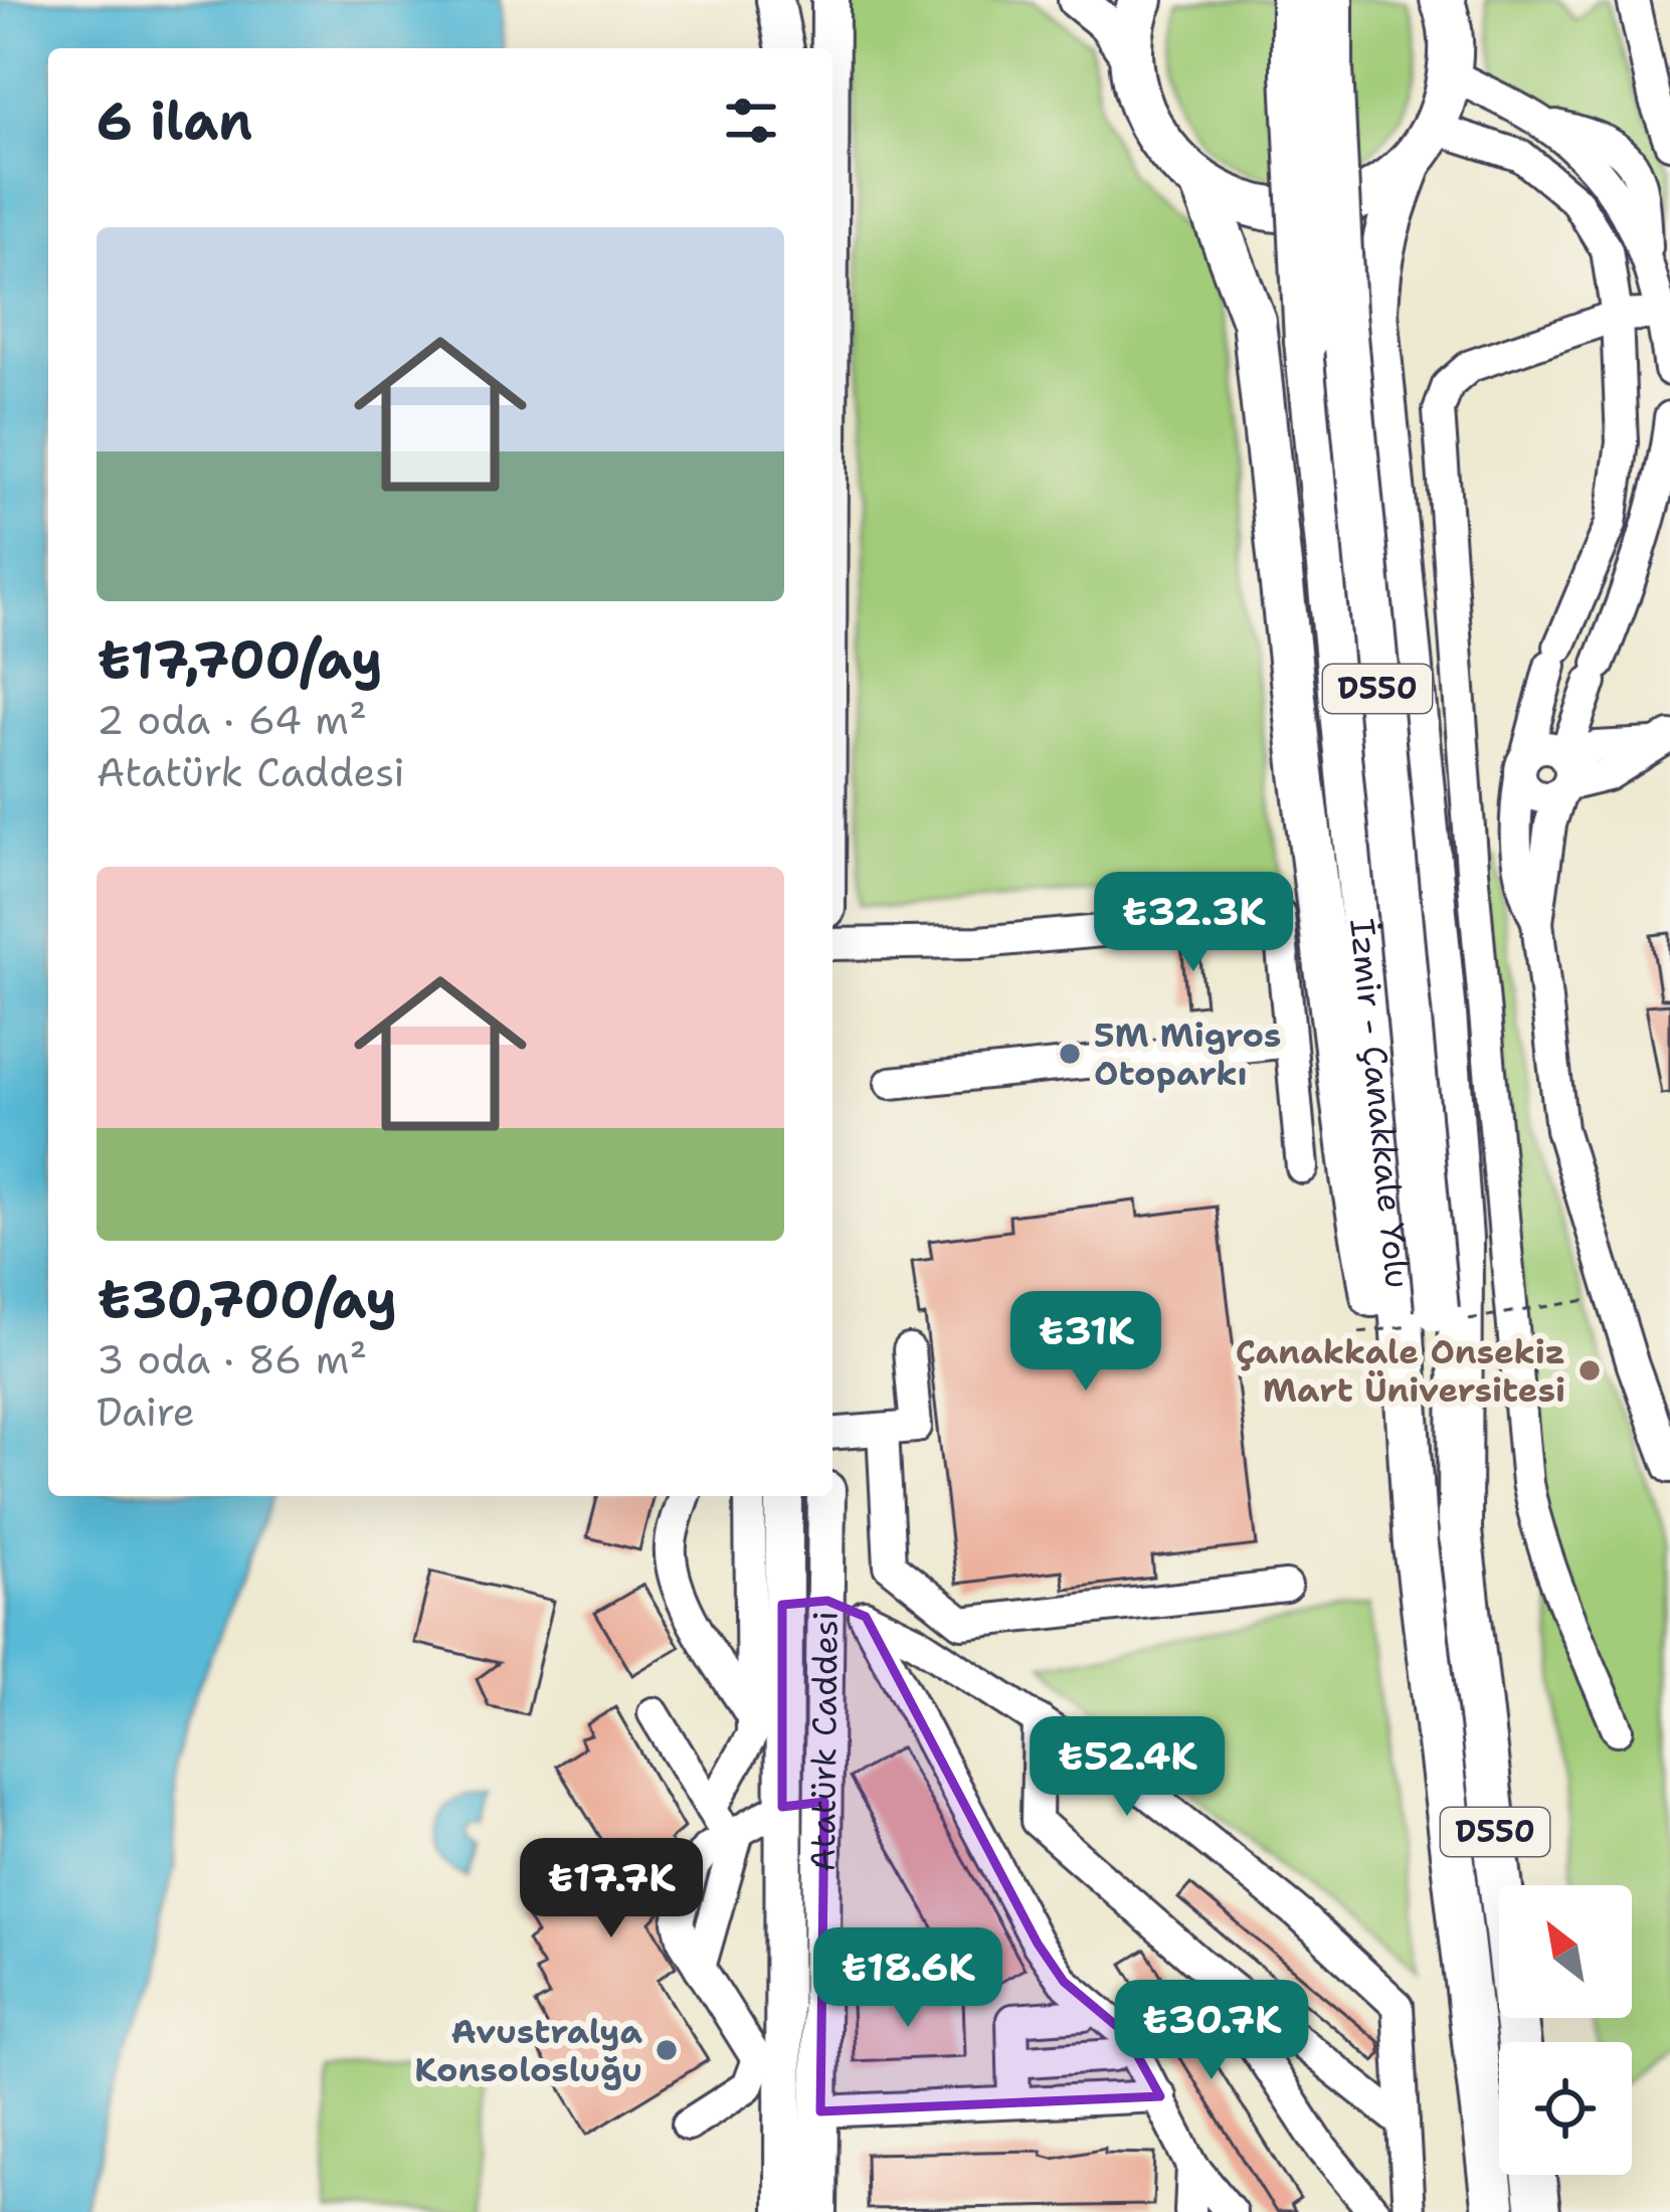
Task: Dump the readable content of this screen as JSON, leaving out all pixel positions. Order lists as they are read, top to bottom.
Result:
{
  "streets": {
    "highway": ["D550", "İzmir - Çanakkale Yolu"],
    "main road": ["Atatürk Caddesi"]
  },
  "crossings": [
    ["D550", "İzmir - Çanakkale Yolu"]
  ],
  "places": ["5M Migros Otoparkı", "Çanakkale Onsekiz Mart Üniversitesi", "Avustralya Konsolosluğu"],
  "north": "top left",
  "page": {
    "heading": "6 ilan",
    "list": [
      {
        "name": "₺17,700/ay",
        "note": "2 oda · 64 m² · Atatürk Caddesi"
      },
      {
        "name": "₺30,700/ay",
        "note": "3 oda · 86 m² · Daire"
      }
    ],
    "price": [
      "₺32.3K",
      "₺31K",
      "₺52.4K",
      "₺17.7K",
      "₺18.6K",
      "₺30.7K"
    ]
  }
}
